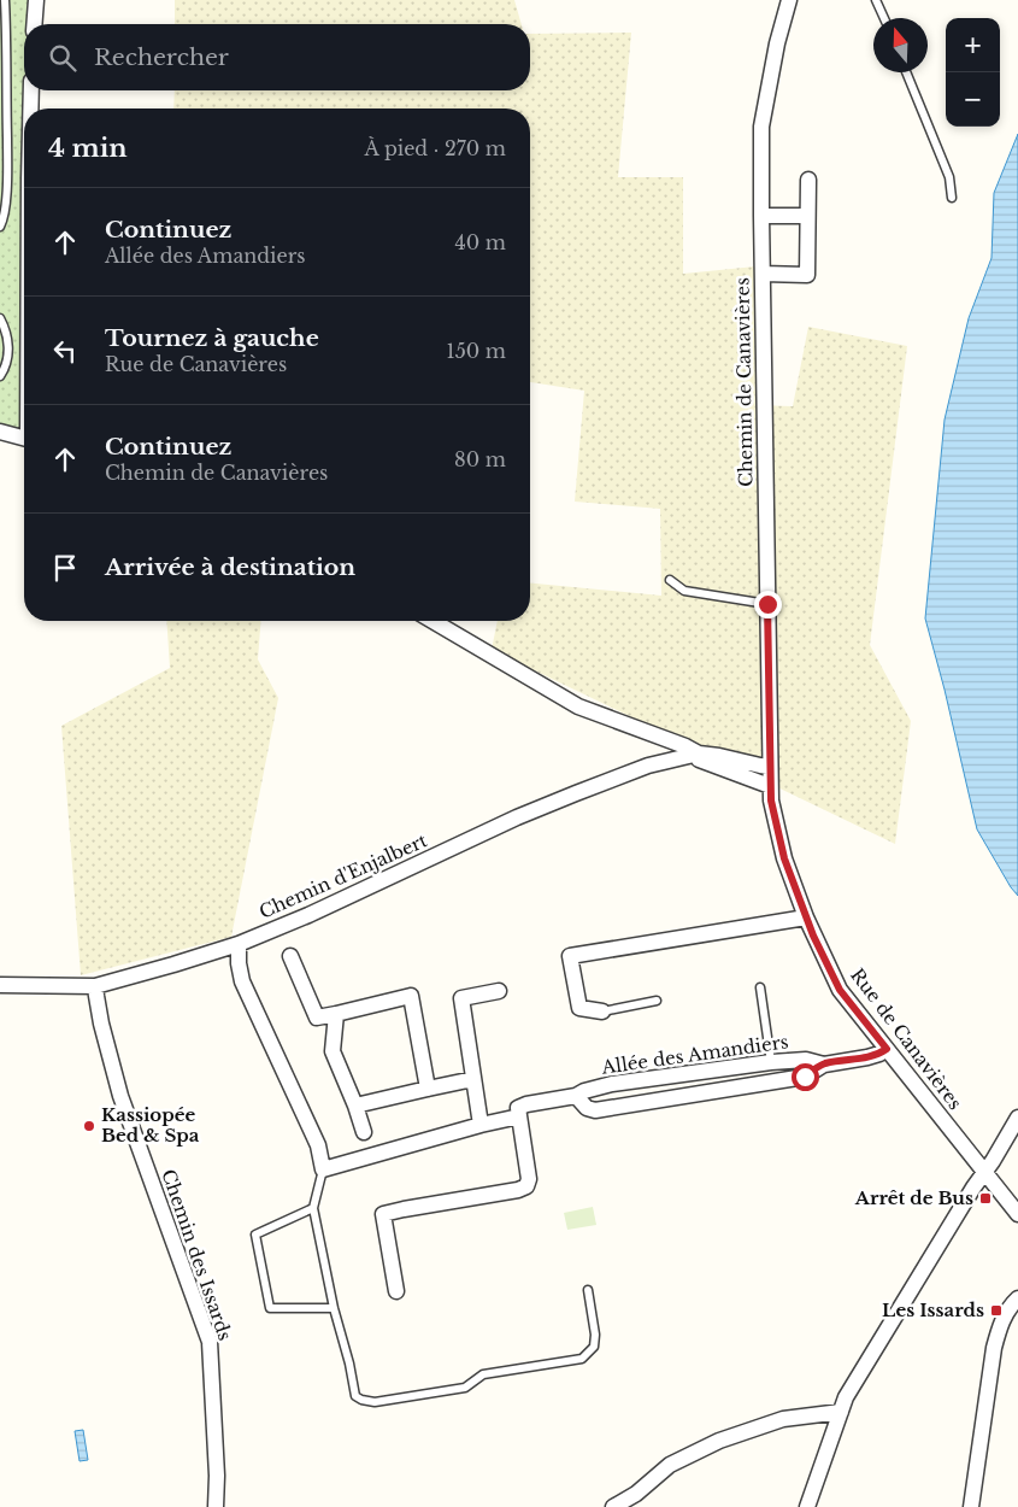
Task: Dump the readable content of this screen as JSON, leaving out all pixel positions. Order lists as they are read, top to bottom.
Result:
{
  "streets": {
    "street": [
      "Chemin de Canavières",
      "Chemin d'Enjalbert",
      "Rue de Canavières",
      "Allée des Amandiers",
      "Chemin des Issards"
    ]
  },
  "crossings": [
    ["Chemin de Canavières", "Chemin d'Enjalbert"],
    ["Chemin de Canavières", "Rue de Canavières"],
    ["Chemin d'Enjalbert", "Rue de Canavières"],
    ["Chemin d'Enjalbert", "Chemin des Issards"],
    ["Rue de Canavières", "Allée des Amandiers"]
  ],
  "places": {
    "other": ["Kassiopée Bed & Spa"],
    "transit": ["Arrêt de Bus", "Les Issards"]
  },
  "north": "top",
  "page": {
    "map_buttons": ["+", "−"],
    "search": "Rechercher",
    "heading": ["4 min", "À pied · 270 m"],
    "list": [
      ["Continuez", "Allée des Amandiers", "40 m"],
      ["Tournez à gauche", "Rue de Canavières", "150 m"],
      ["Continuez", "Chemin de Canavières", "80 m"],
      "Arrivée à destination"
    ]
  }
}
